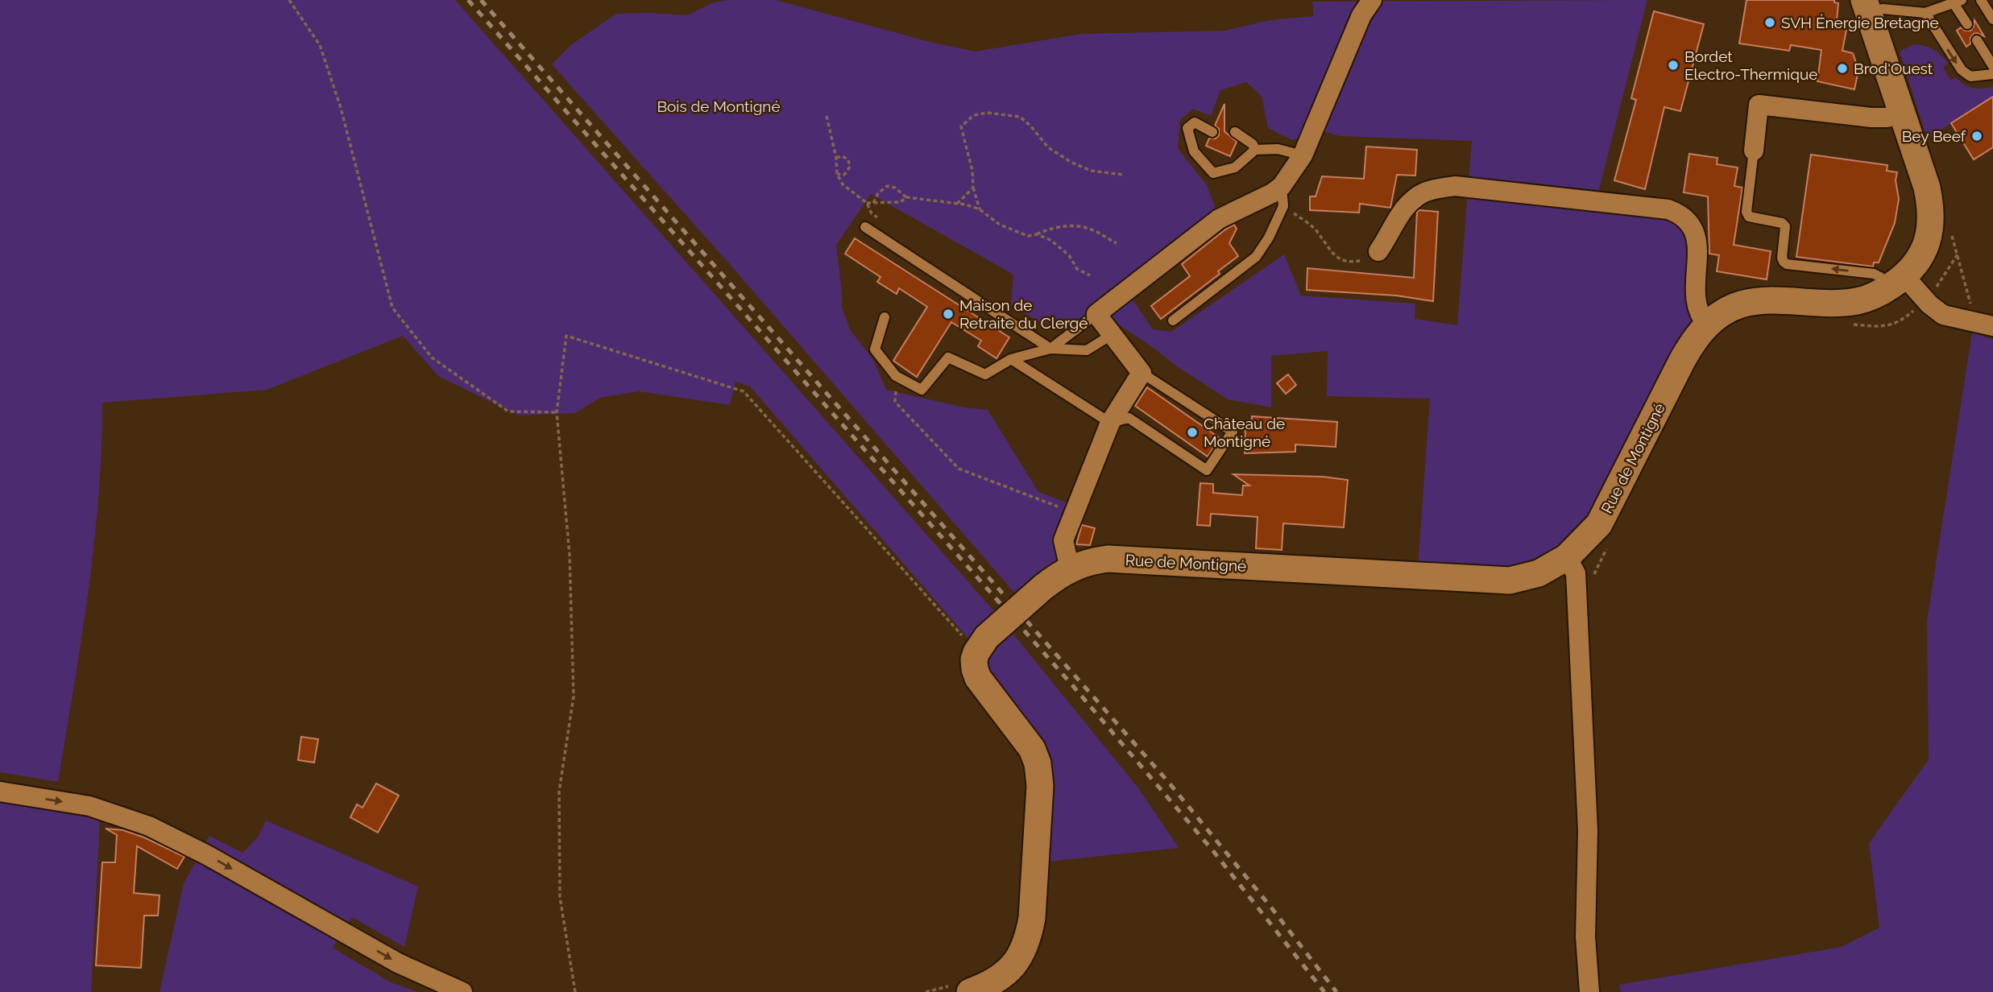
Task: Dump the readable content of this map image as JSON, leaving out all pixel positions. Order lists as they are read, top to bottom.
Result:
{
  "streets": {
    "street": ["Rue de Montigné"]
  },
  "parks": ["Bois de Montigné"],
  "places": [
    "SVH Énergie Bretagne",
    "Bordet Electro-Thermique",
    "Brod'Ouest",
    "Bey Beef",
    "Maison de Retraite du Clergé",
    "Château de Montigné"
  ]
}
